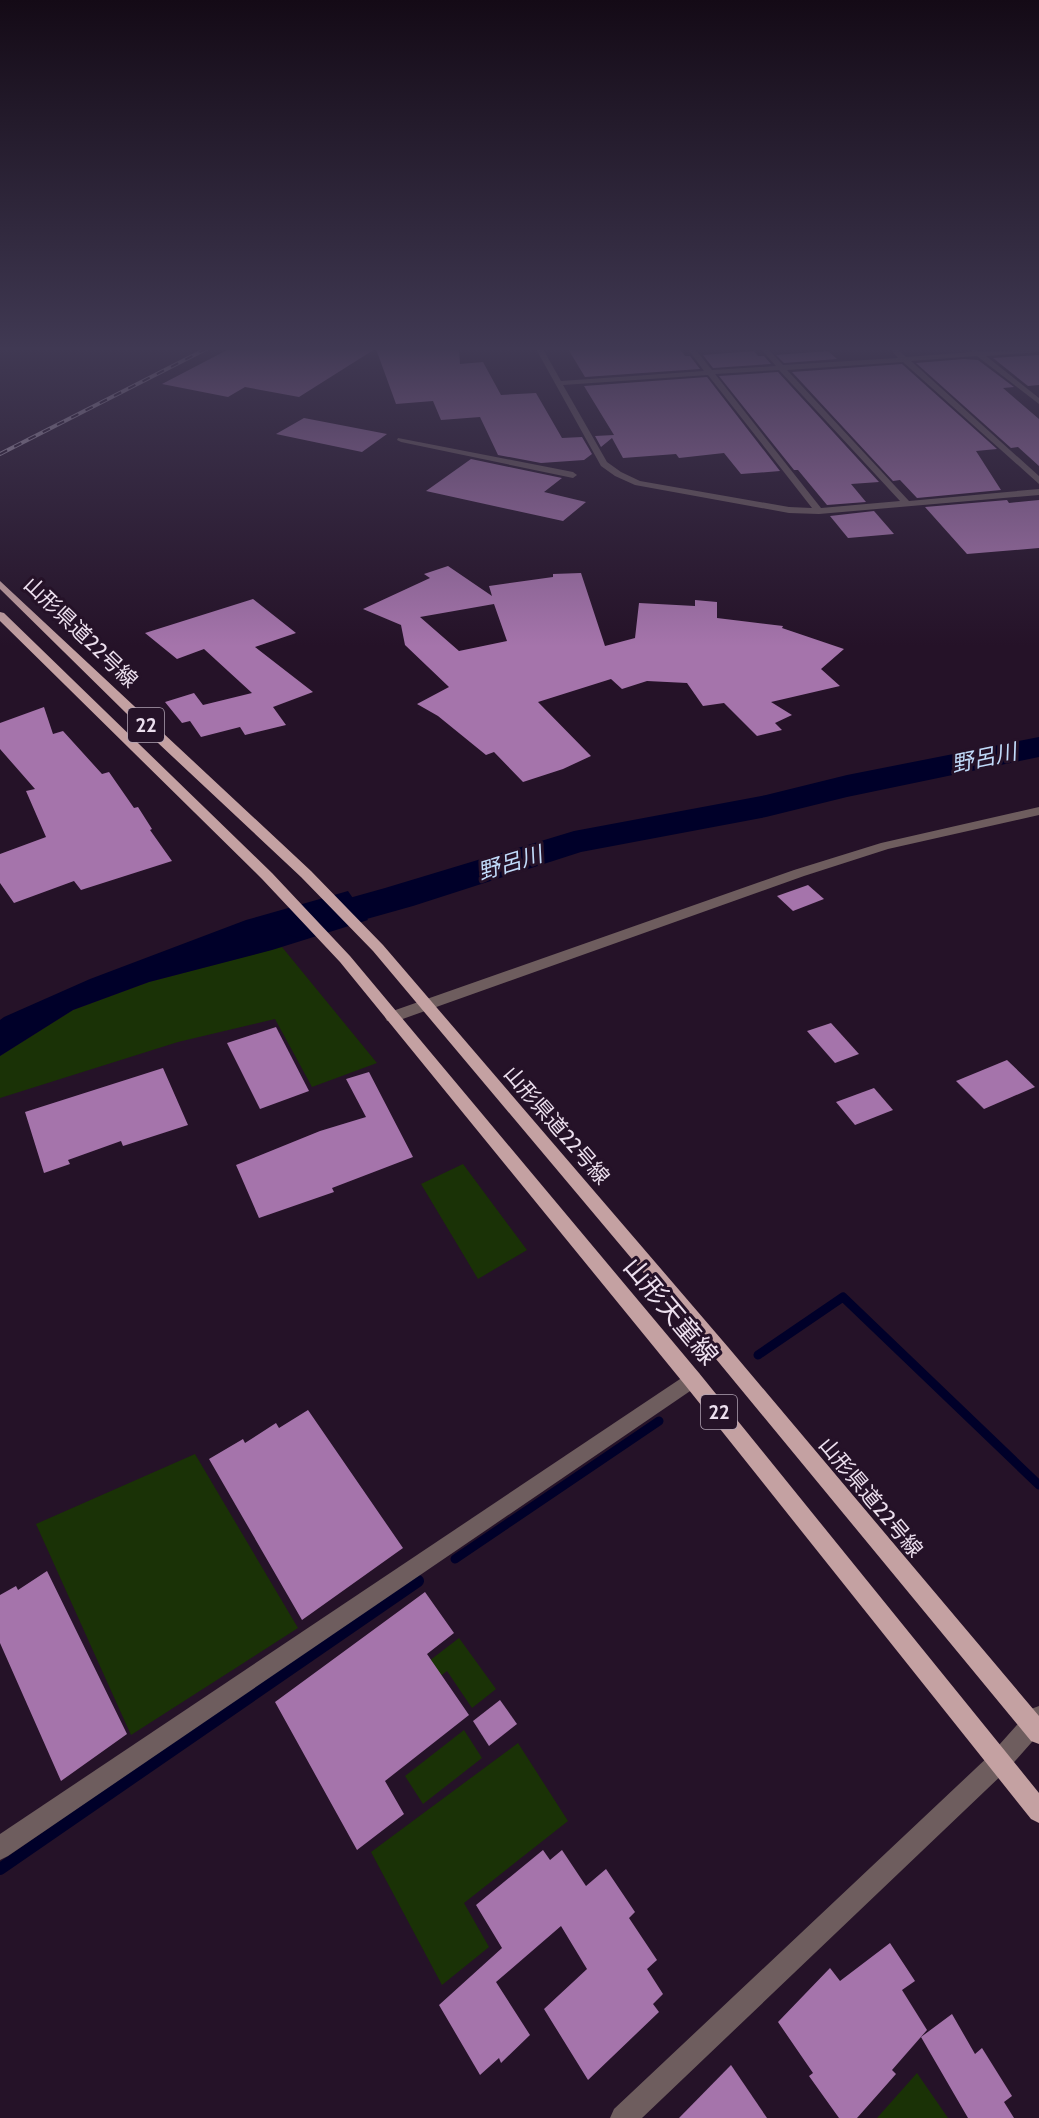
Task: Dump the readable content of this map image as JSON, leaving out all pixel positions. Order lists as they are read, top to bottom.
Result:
{
  "streets": {
    "main road": ["山形県道22号線", "22", "山形天童線"]
  },
  "crossings": [
    ["山形県道22号線", "山形天童線"]
  ],
  "water": ["野呂川"]
}
